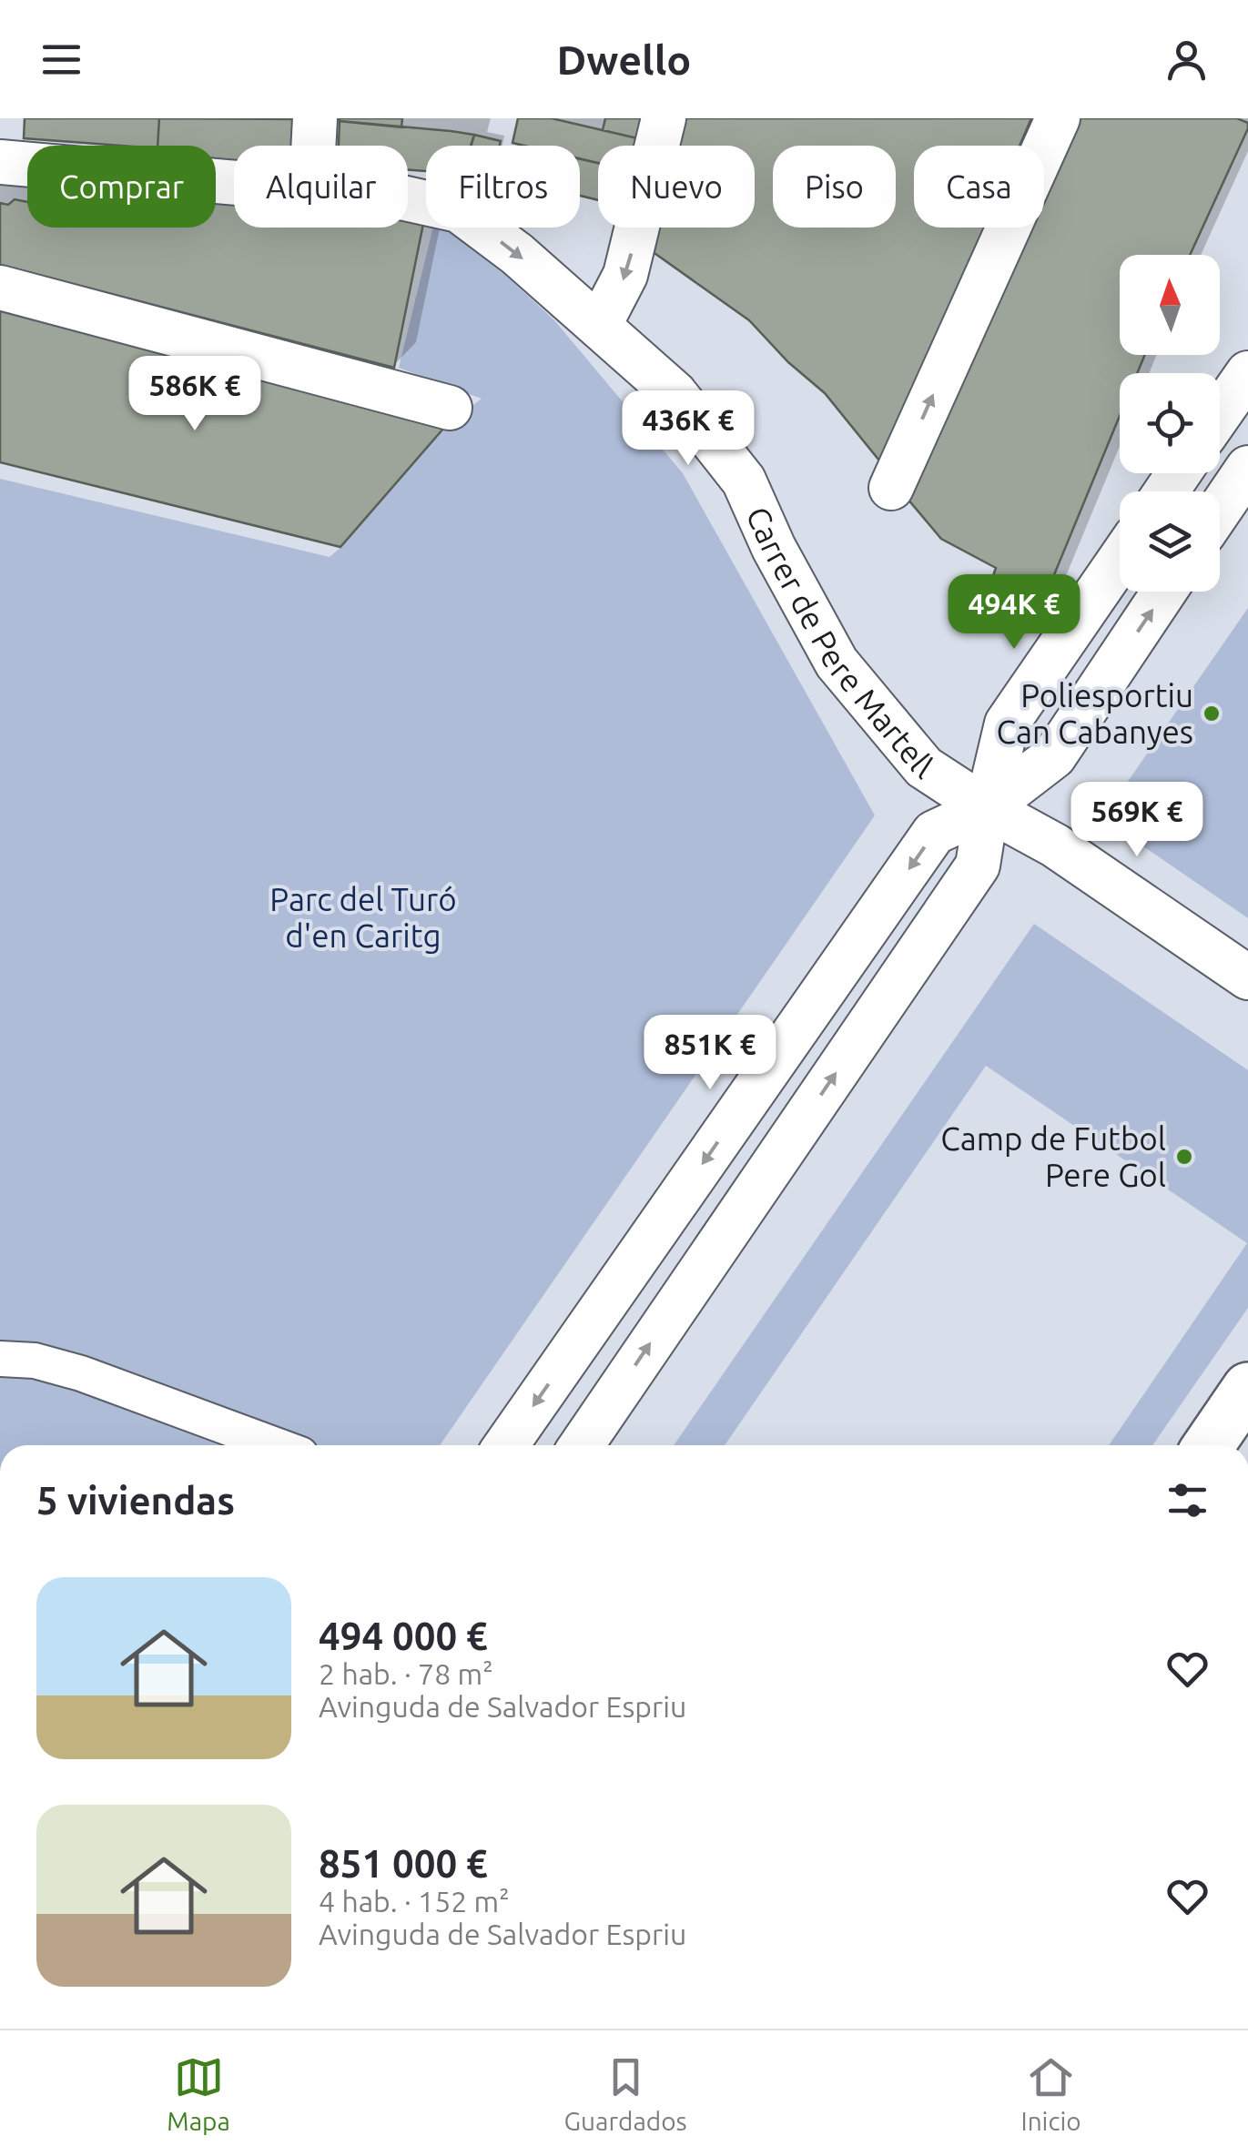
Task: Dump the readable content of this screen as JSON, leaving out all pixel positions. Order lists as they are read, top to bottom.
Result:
{
  "streets": {
    "street": ["Carrer de Pere Martell"]
  },
  "parks": ["Parc del Turó d'en Caritg"],
  "places": ["Poliesportiu Can Cabanyes", "Camp de Futbol Pere Gol"],
  "north": "top",
  "page": {
    "header": "Dwello",
    "chip": [
      "Comprar",
      "Alquilar",
      "Filtros",
      "Nuevo",
      "Piso",
      "Casa"
    ],
    "price": [
      "586K €",
      "436K €",
      "494K €",
      "569K €",
      "851K €"
    ],
    "heading": "5 viviendas",
    "list": [
      {
        "name": "494 000 €",
        "note": "2 hab. · 78 m² · Avinguda de Salvador Espriu"
      },
      {
        "name": "851 000 €",
        "note": "4 hab. · 152 m² · Avinguda de Salvador Espriu"
      }
    ],
    "tabs": ["Mapa", "Guardados", "Inicio"]
  }
}
